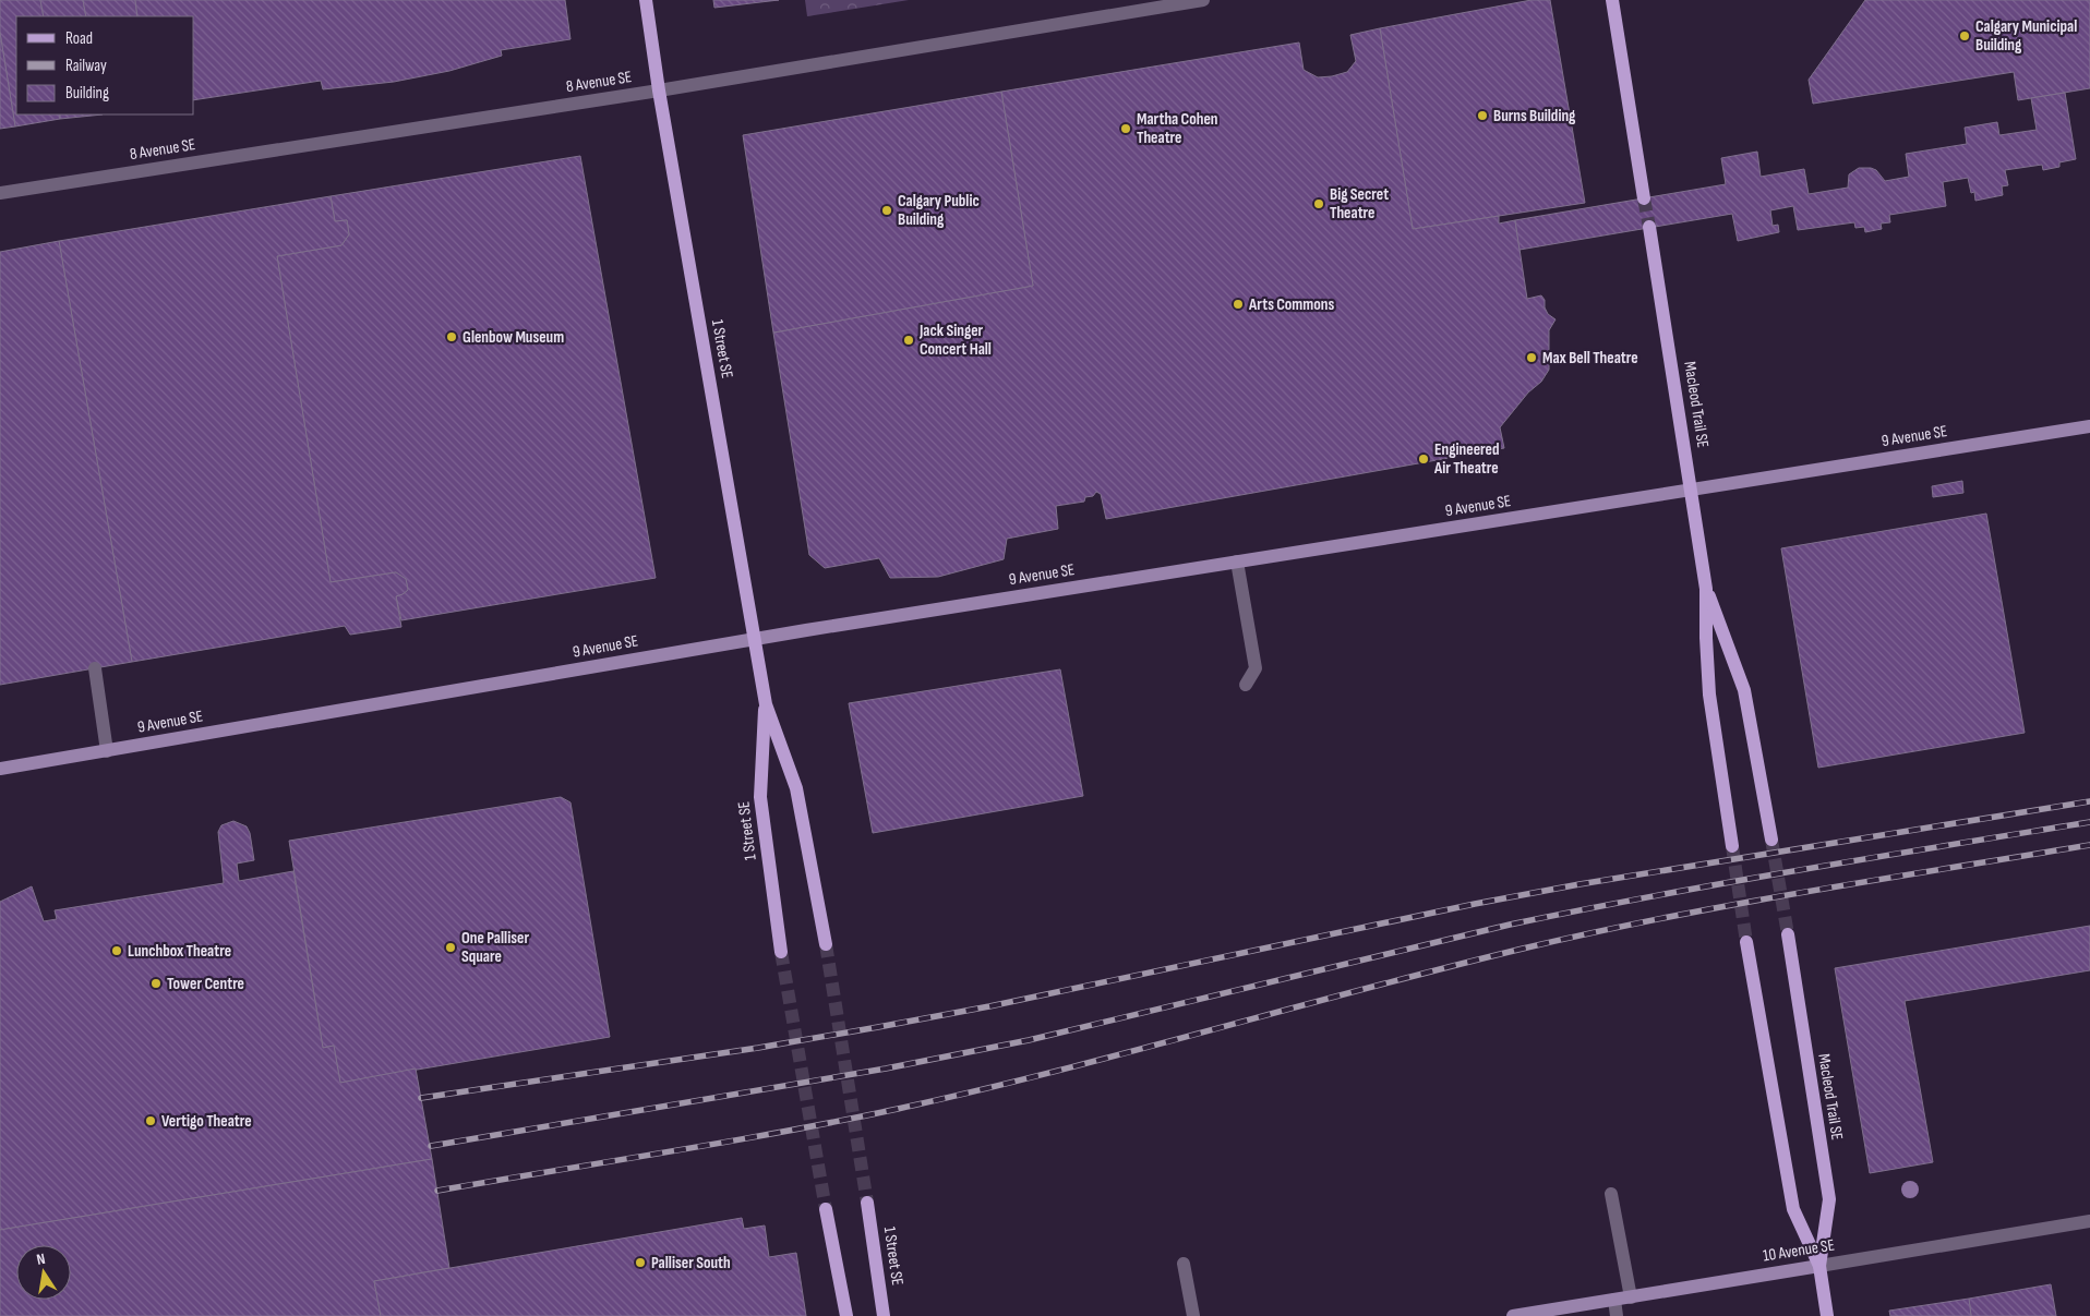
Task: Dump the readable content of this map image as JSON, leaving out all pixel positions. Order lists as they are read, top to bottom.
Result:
{
  "streets": {
    "main road": [
      "1 Street SE",
      "Macleod Trail SE",
      "9 Avenue SE",
      "10 Avenue SE"
    ],
    "street": ["8 Avenue SE"]
  },
  "crossings": [
    ["8 Avenue SE", "1 Street SE"],
    ["1 Street SE", "9 Avenue SE"],
    ["Macleod Trail SE", "9 Avenue SE"],
    ["Macleod Trail SE", "10 Avenue SE"]
  ],
  "places": [
    "Calgary Municipal Building",
    "Burns Building",
    "Martha Cohen Theatre",
    "Big Secret Theatre",
    "Calgary Public Building",
    "Arts Commons",
    "Glenbow Museum",
    "Jack Singer Concert Hall",
    "Max Bell Theatre",
    "Engineered Air Theatre",
    "One Palliser Square",
    "Lunchbox Theatre",
    "Tower Centre",
    "Vertigo Theatre",
    "Palliser South"
  ],
  "legend": ["Road", "Railway", "Building"],
  "north": "top"
}
